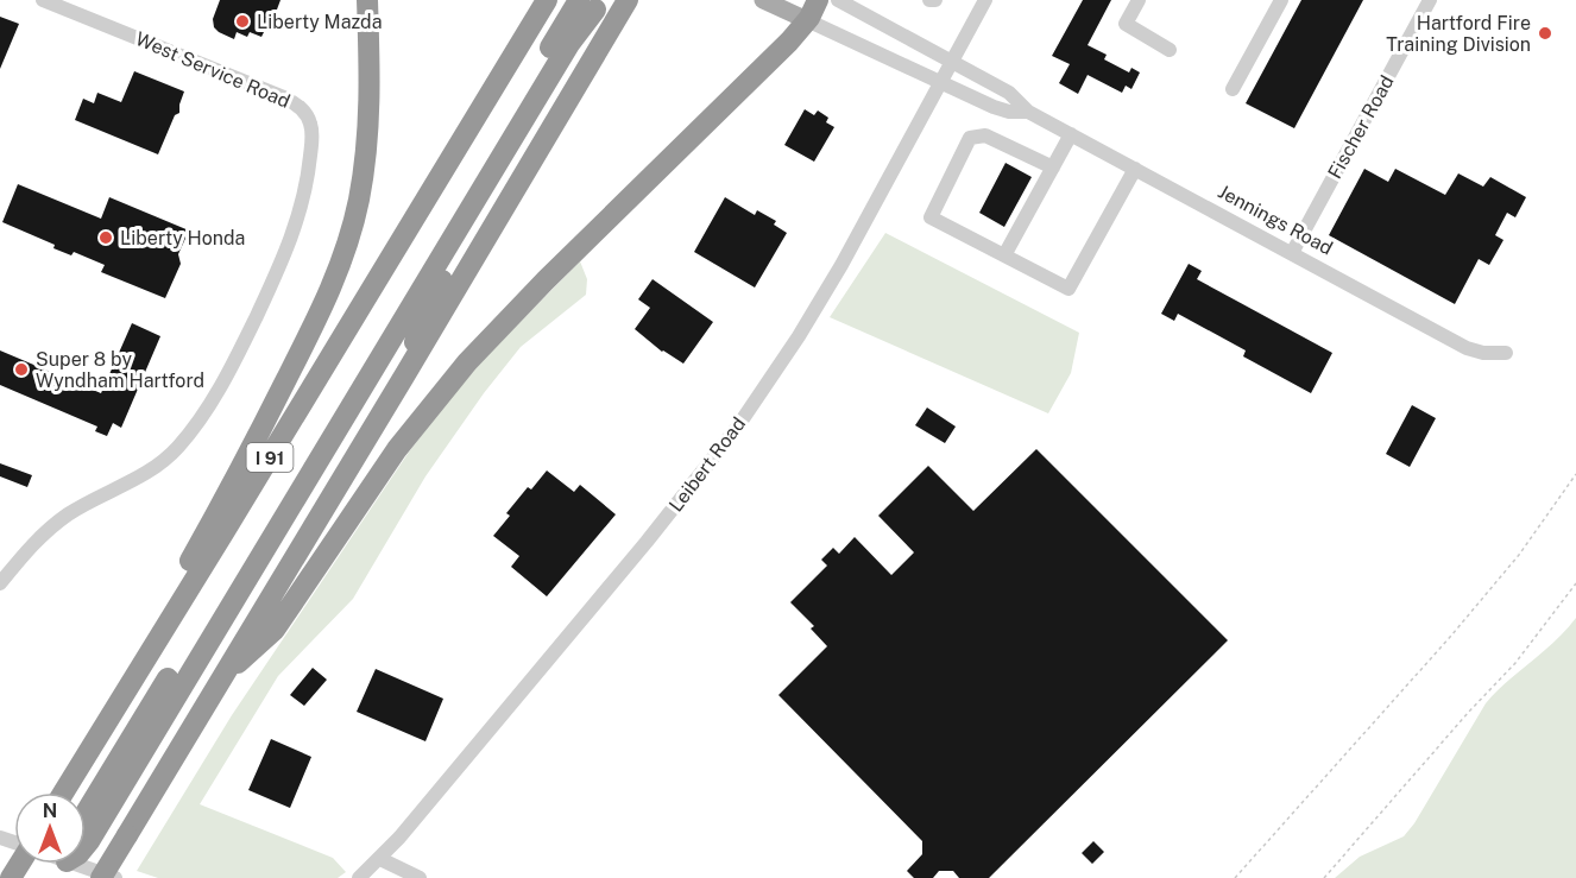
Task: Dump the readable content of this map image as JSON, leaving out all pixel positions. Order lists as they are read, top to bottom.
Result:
{
  "streets": {
    "highway": ["I 91"],
    "main road": ["Jennings Road"],
    "street": ["West Service Road", "Fischer Road", "Leibert Road"]
  },
  "crossings": [
    ["Fischer Road", "Jennings Road"],
    ["Jennings Road", "Leibert Road"]
  ],
  "places": [
    "Liberty Mazda",
    "Hartford Fire Training Division",
    "Liberty Honda",
    "Super 8 by Wyndham Hartford"
  ],
  "north": "top"
}
